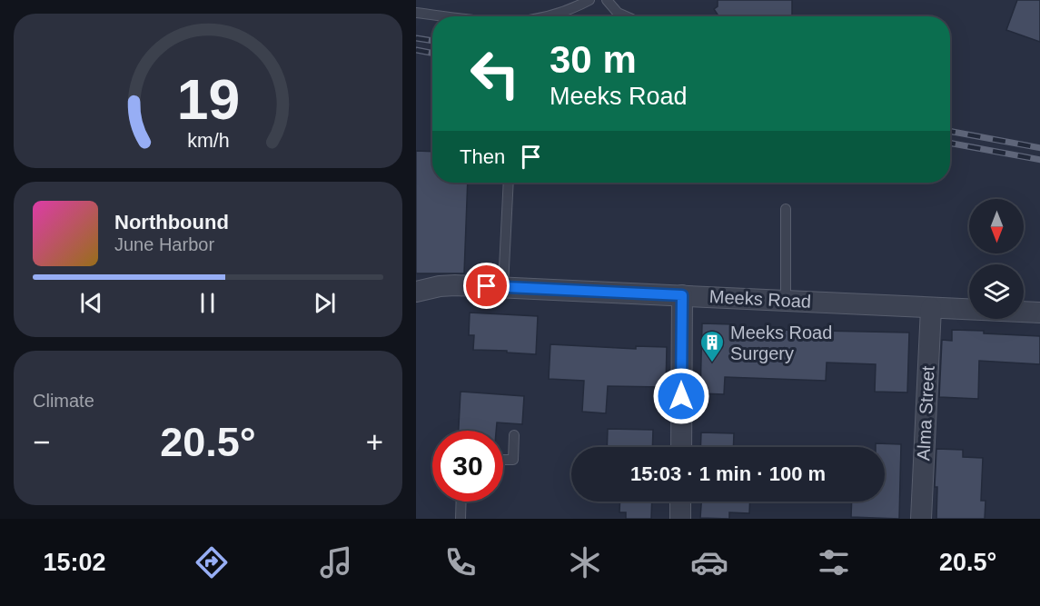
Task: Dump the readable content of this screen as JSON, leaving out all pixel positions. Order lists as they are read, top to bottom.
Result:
{
  "streets": {
    "street": ["Meeks Road", "Alma Street"]
  },
  "crossings": [
    ["Meeks Road", "Alma Street"]
  ],
  "places": {
    "building": ["Meeks Road Surgery"]
  },
  "north": "bottom",
  "page": {
    "turn": ["30 m", "Meeks Road"],
    "then": "Then",
    "song": ["Northbound", "June Harbor"],
    "tile": "Climate",
    "heat": ["−", "20.5°", "+"],
    "limit": "30",
    "trip": "15:03 · 1 min · 100 m",
    "tabs": ["15:02", "20.5°"],
    "gauge": ["19", "km/h"]
  }
}
